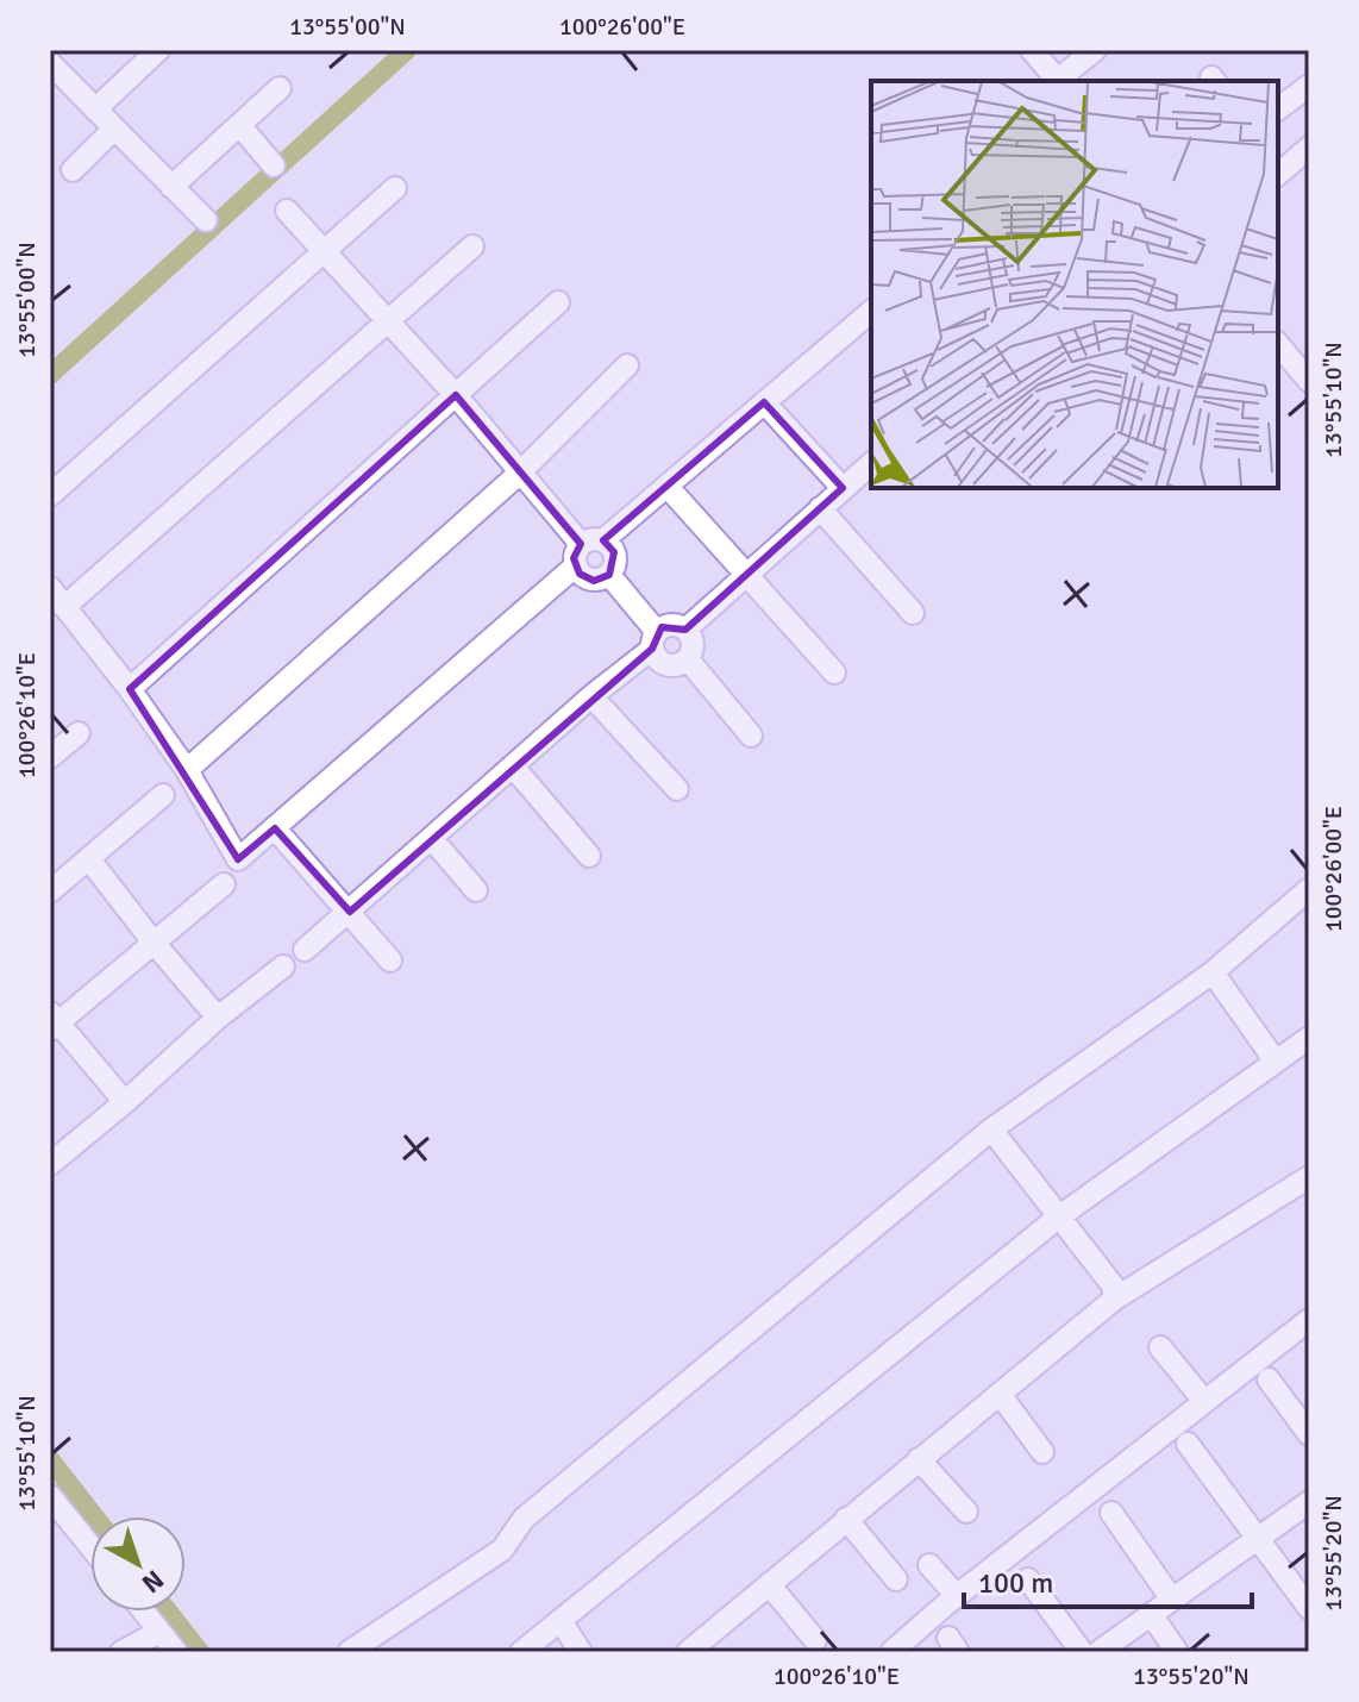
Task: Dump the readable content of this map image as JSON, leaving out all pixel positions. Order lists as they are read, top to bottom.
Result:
{
  "scale_bar": "100 m",
  "north": "bottom right",
  "coordinates": [
    "13°55'00\"N",
    "100°26'00\"E",
    "13°55'10\"N",
    "100°26'10\"E",
    "13°55'20\"N"
  ]
}
